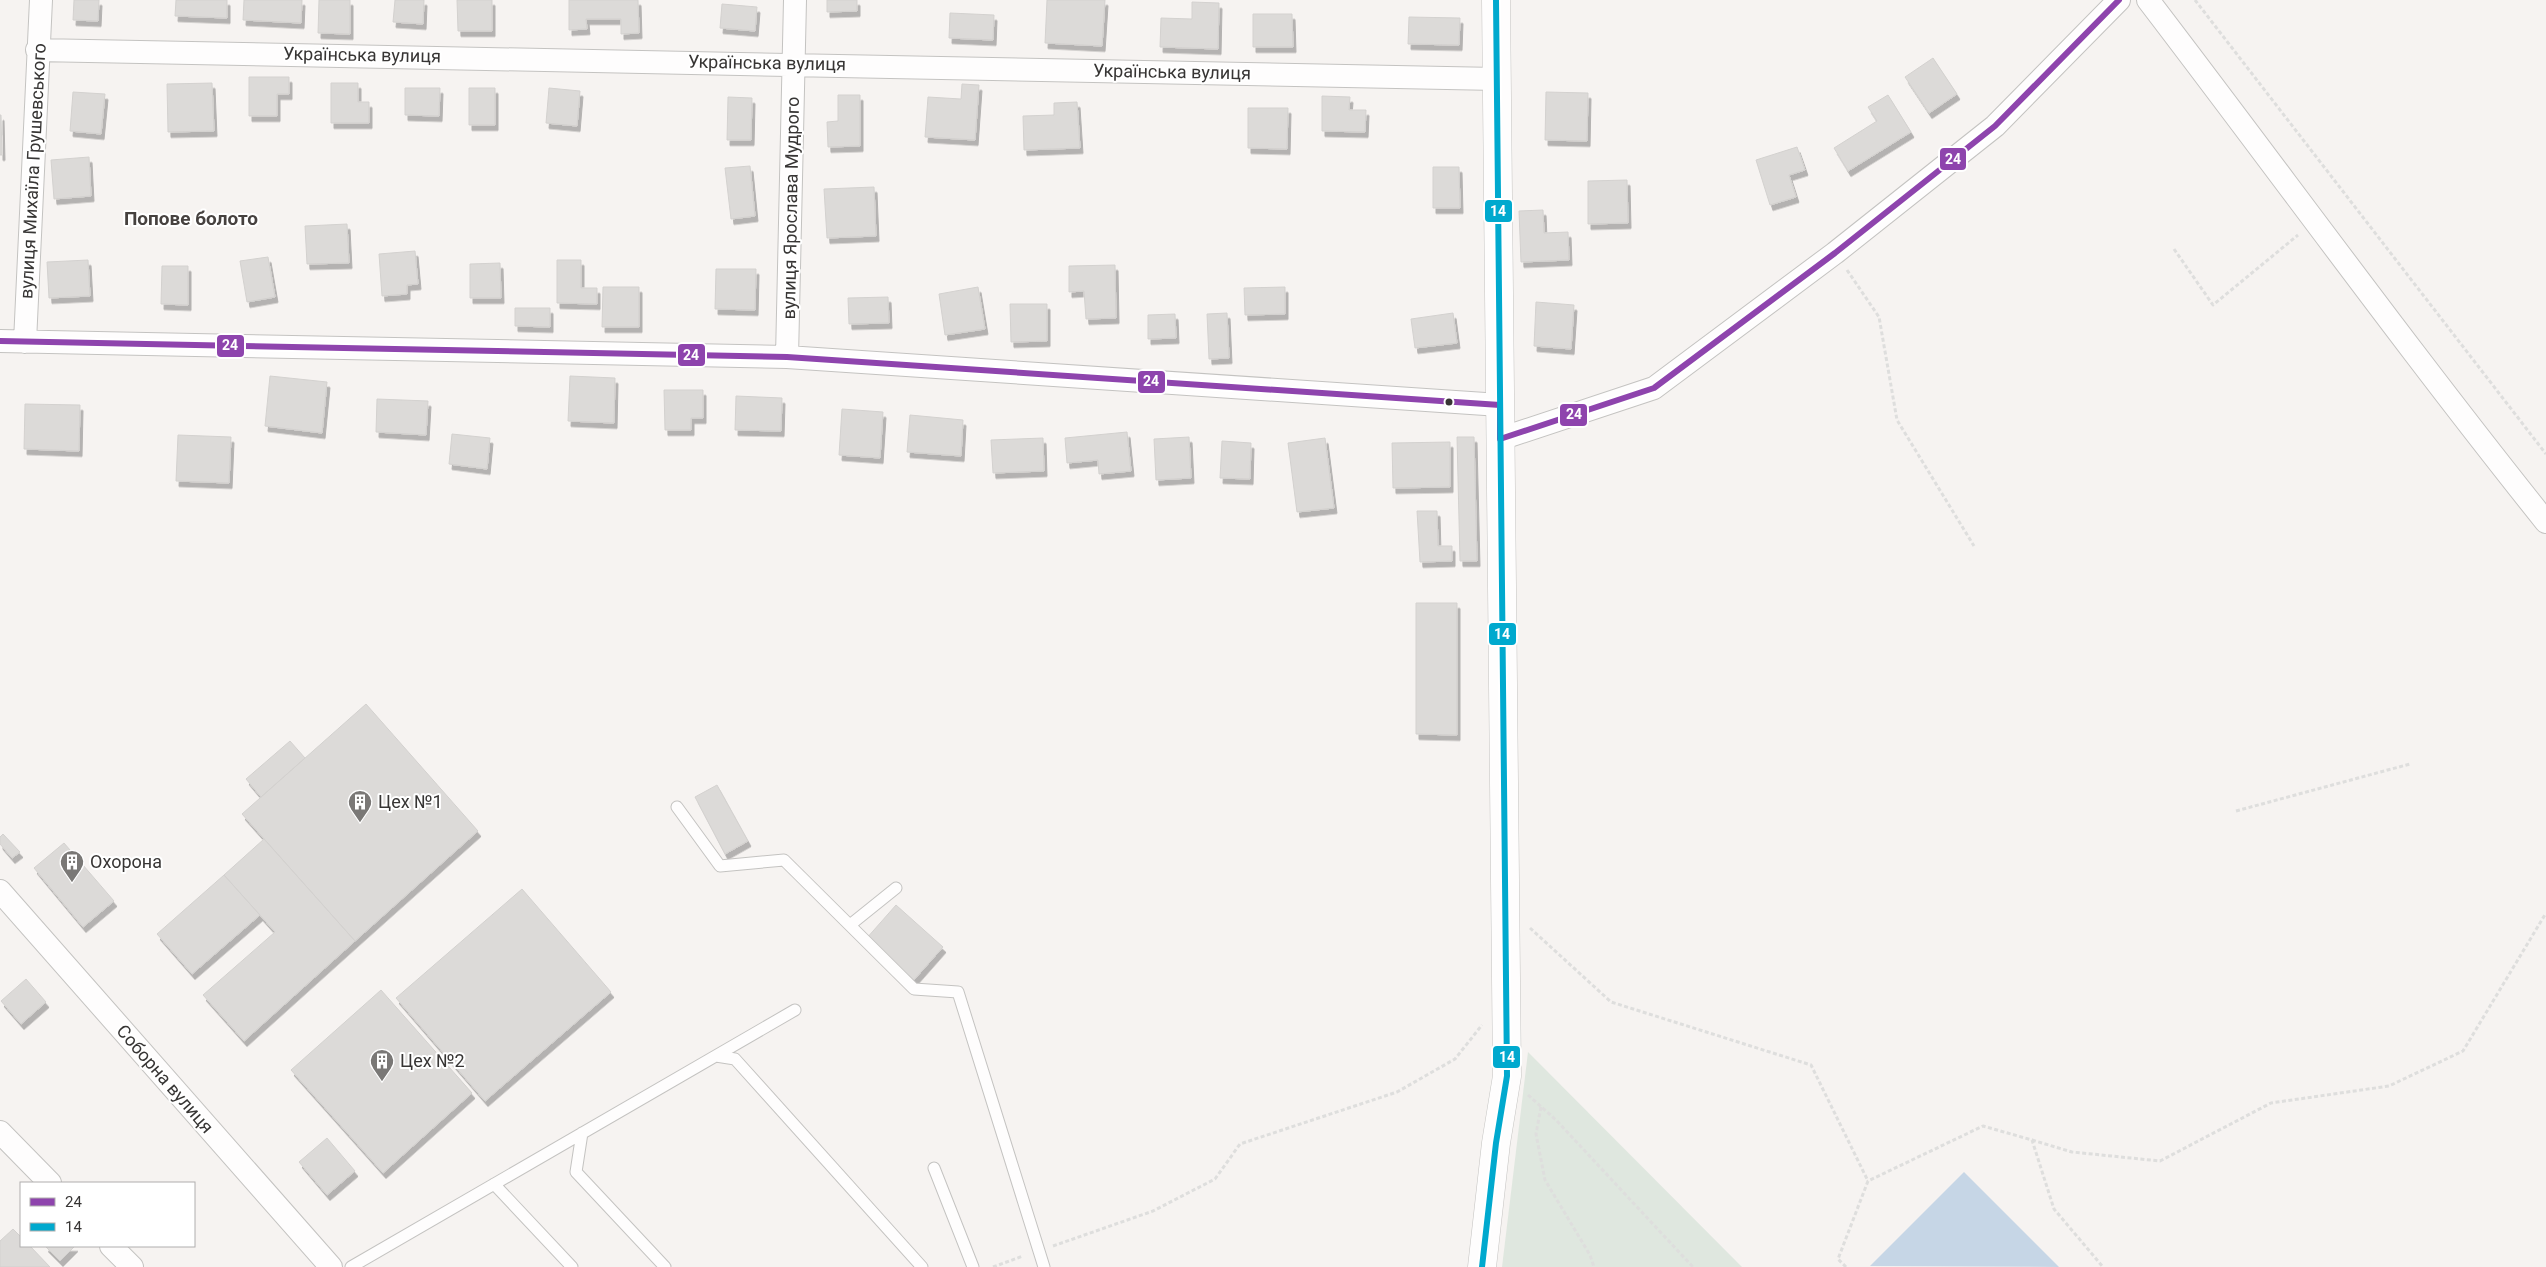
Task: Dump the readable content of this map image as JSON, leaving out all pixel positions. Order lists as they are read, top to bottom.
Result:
{
  "streets": {
    "street": [
      "Українська вулиця",
      "вулиця Михаїла Грушевського",
      "вулиця Ярослава Мудрого",
      "Соборна вулиця"
    ]
  },
  "crossings": [
    ["Українська вулиця", "вулиця Михаїла Грушевського"],
    ["Українська вулиця", "вулиця Ярослава Мудрого"]
  ],
  "districts": ["Попове болото"],
  "places": {
    "building": ["Цех №1", "Охорона", "Цех №2"]
  },
  "lines": ["transit line 24", "transit line 14"],
  "legend": ["24", "14"]
}
